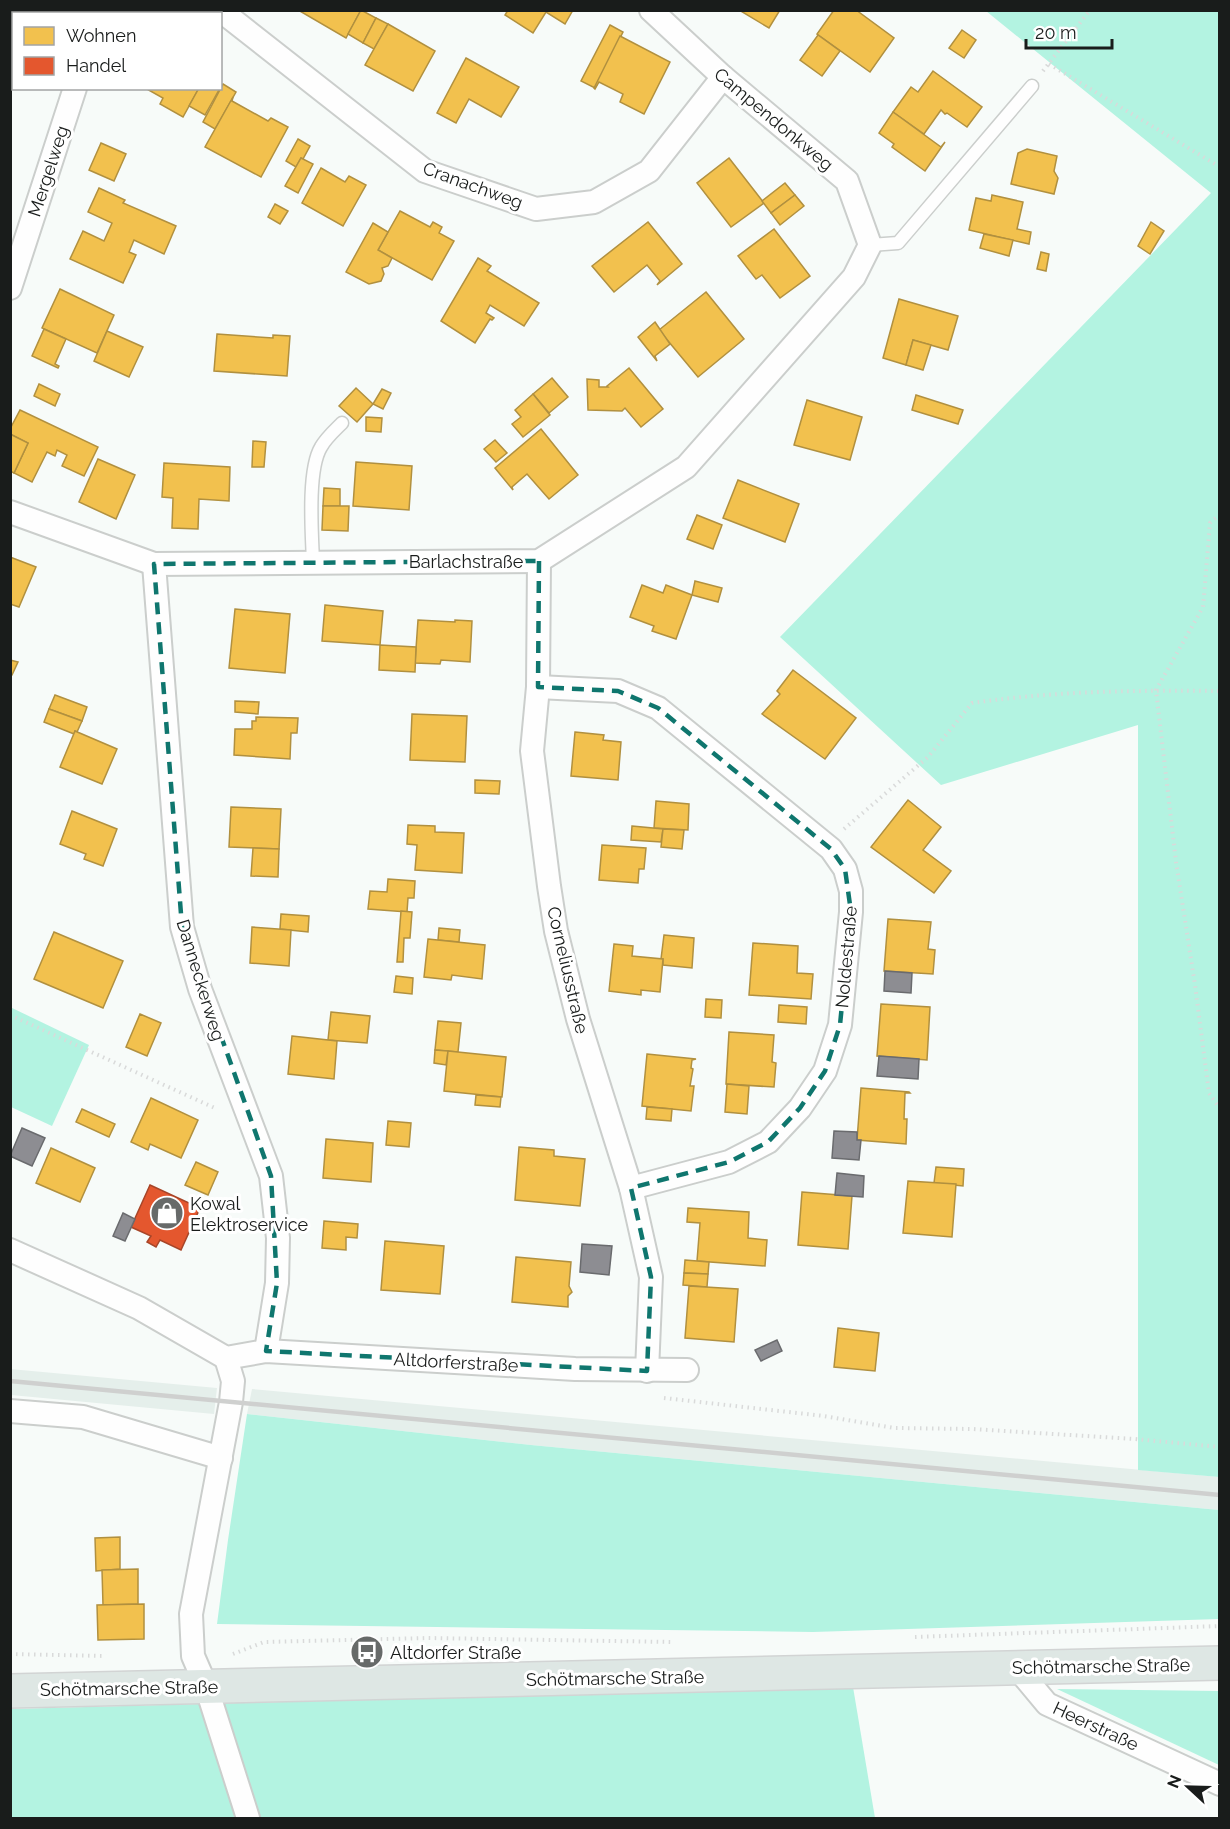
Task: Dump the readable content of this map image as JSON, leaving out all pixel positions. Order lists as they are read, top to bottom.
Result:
{
  "streets": {
    "main road": ["Schötmarsche Straße"],
    "street": [
      "Campendonkweg",
      "Mergelweg",
      "Cranachweg",
      "Barlachstraße",
      "Noldestraße",
      "Corneliusstraße",
      "Danneckerweg",
      "Altdorferstraße",
      "Heerstraße"
    ]
  },
  "crossings": [
    ["Campendonkweg", "Cranachweg"],
    ["Campendonkweg", "Barlachstraße"],
    ["Barlachstraße", "Corneliusstraße"],
    ["Barlachstraße", "Danneckerweg"],
    ["Noldestraße", "Corneliusstraße"],
    ["Corneliusstraße", "Altdorferstraße"],
    ["Danneckerweg", "Altdorferstraße"],
    ["Schötmarsche Straße", "Heerstraße"]
  ],
  "places": {
    "shop": ["Kowal Elektroservice"],
    "bus stop": ["Altdorfer Straße"]
  },
  "legend": ["Wohnen", "Handel"],
  "scale_bar": "20 m",
  "north": "left"
}
